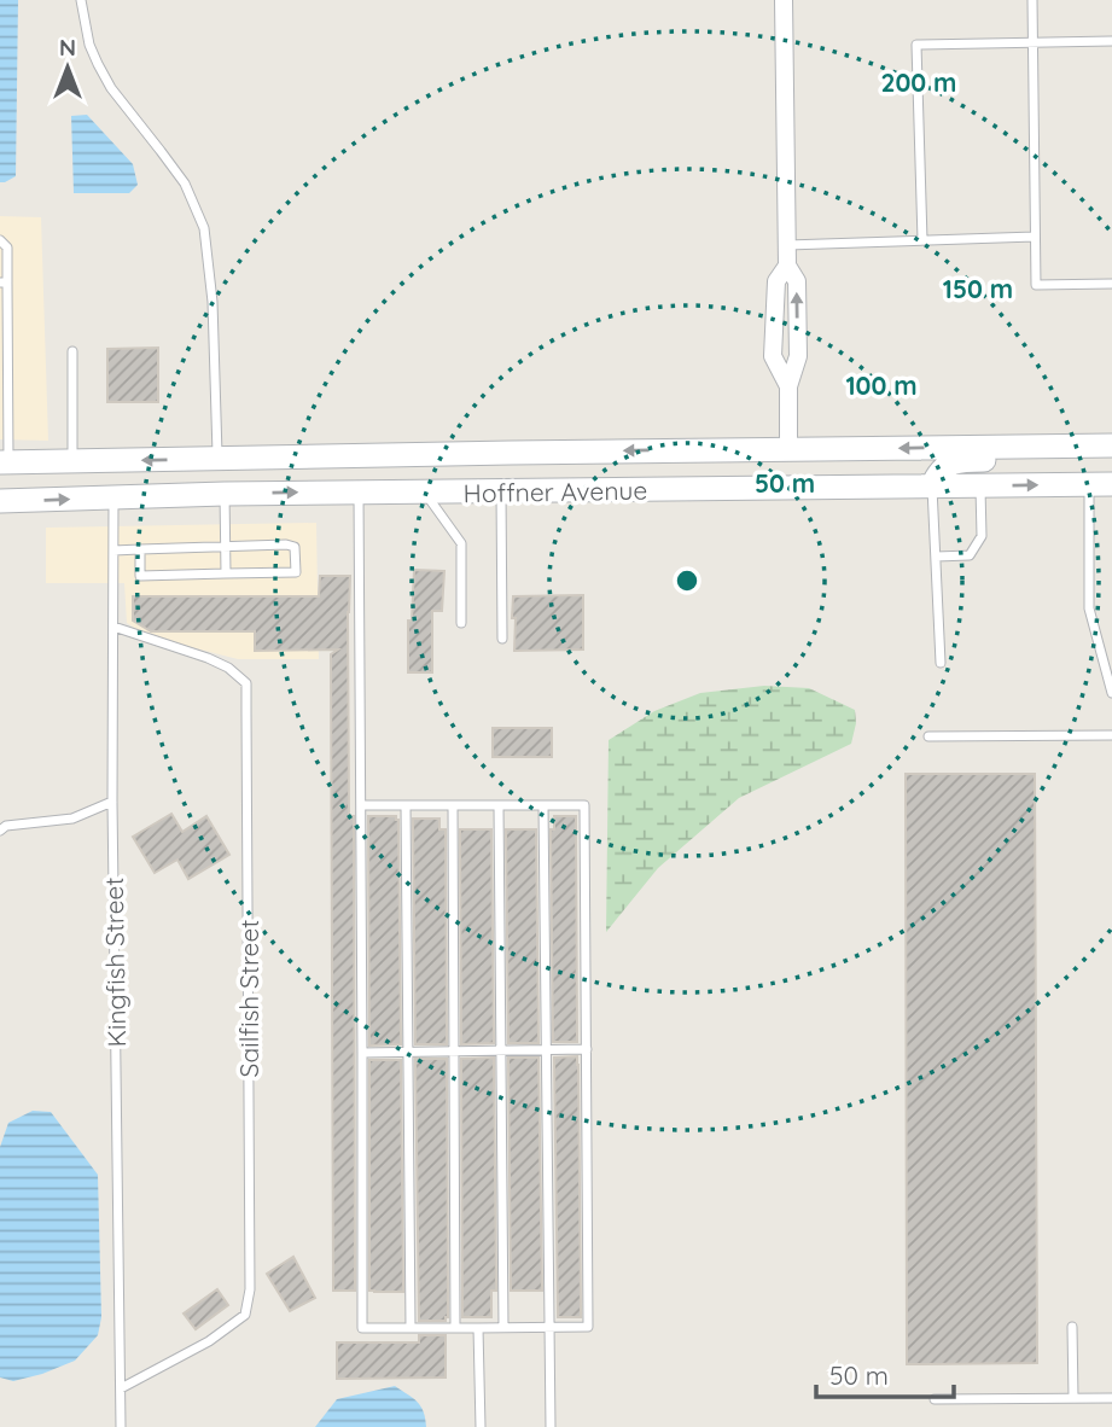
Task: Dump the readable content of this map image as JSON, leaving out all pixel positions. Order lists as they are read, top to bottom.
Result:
{
  "streets": {
    "main road": ["Hoffner Avenue"],
    "lane": ["Kingfish Street", "Sailfish Street"]
  },
  "crossings": [
    ["Hoffner Avenue", "Kingfish Street"],
    ["Kingfish Street", "Sailfish Street"]
  ],
  "scale_bar": "50 m",
  "north": "top",
  "rings": [
    "200 m",
    "150 m",
    "100 m",
    "50 m"
  ]
}
